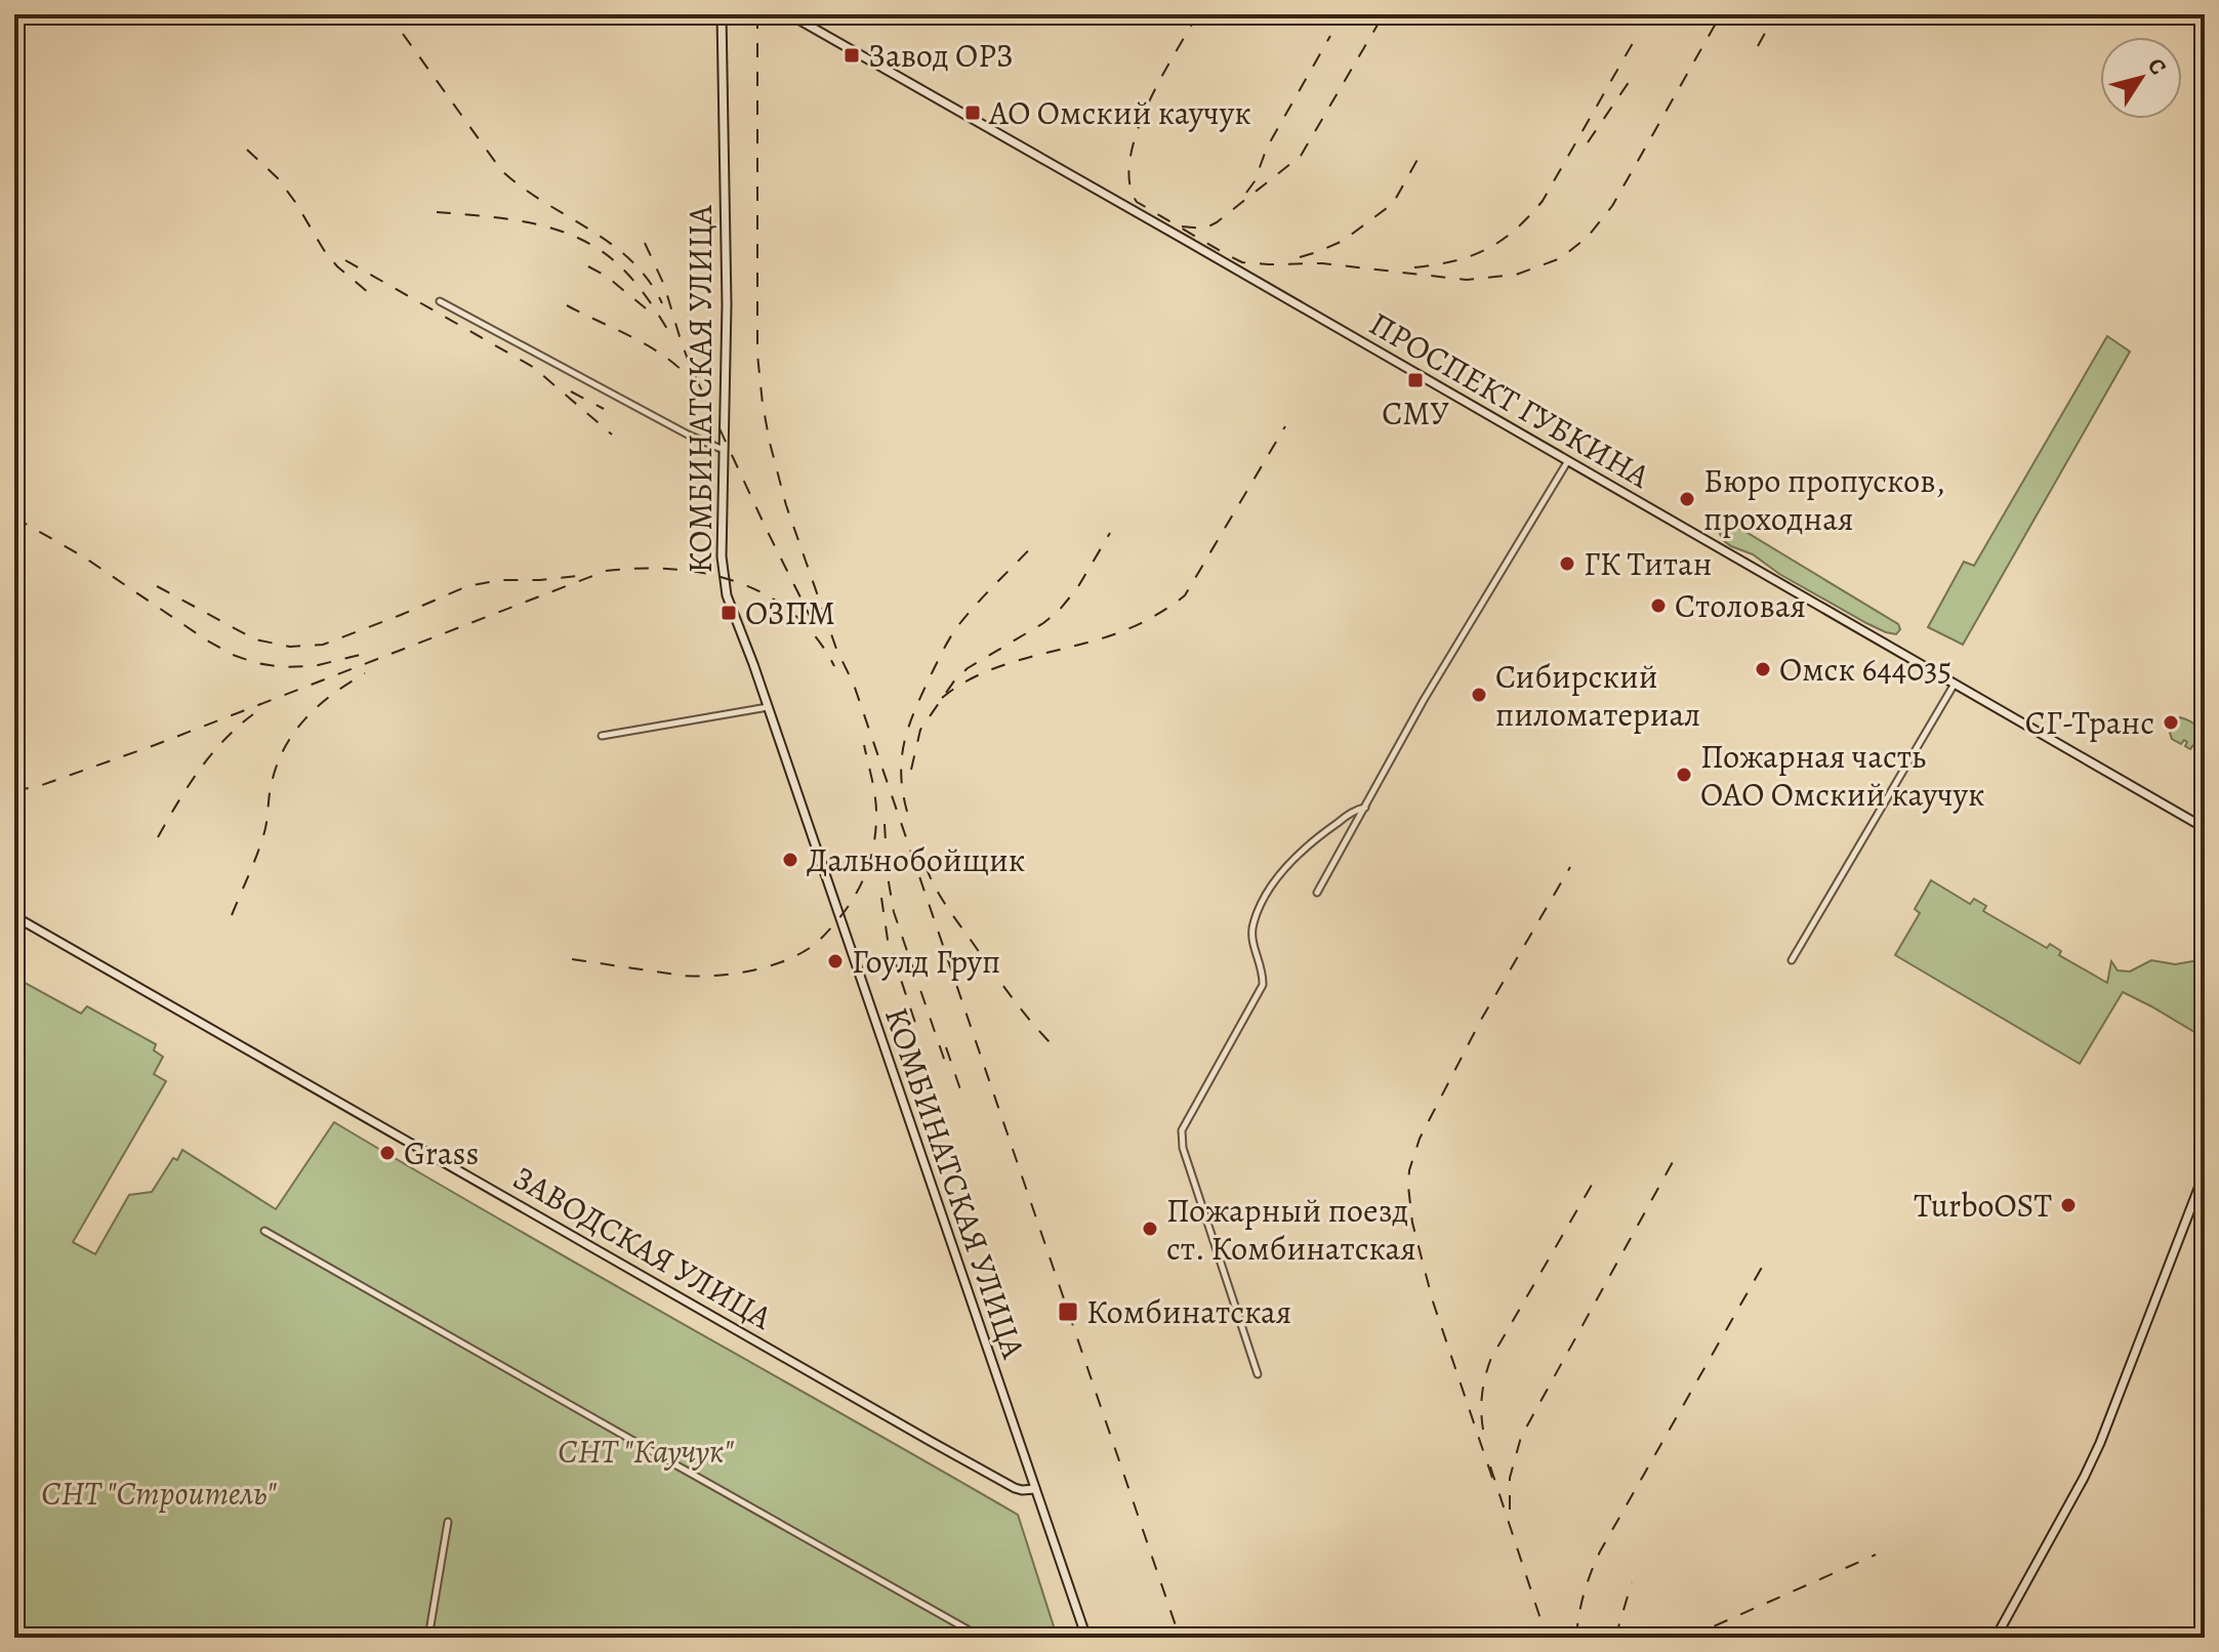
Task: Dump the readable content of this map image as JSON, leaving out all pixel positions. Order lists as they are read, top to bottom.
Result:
{
  "streets": {
    "main road": ["КОМБИНАТСКАЯ УЛИЦА", "ПРОСПЕКТ ГУБКИНА", "ЗАВОДСКАЯ УЛИЦА"]
  },
  "crossings": [
    ["КОМБИНАТСКАЯ УЛИЦА", "ЗАВОДСКАЯ УЛИЦА"]
  ],
  "parks": ["СНТ \"Каучук\"", "СНТ \"Строитель\""],
  "places": {
    "transit": [
      "Завод ОРЗ",
      "АО Омский каучук",
      "СМУ",
      "ОЗПМ",
      "Комбинатская"
    ],
    "other": [
      "Бюро пропусков, проходная",
      "ГК Титан",
      "Столовая",
      "Омск 644035",
      "Сибирский пиломатериал",
      "СГ-Транс",
      "Пожарная часть ОАО Омский каучук",
      "Дальнобойщик",
      "Гоулд Груп",
      "Grass",
      "TurboOST",
      "Пожарный поезд ст. Комбинатская"
    ]
  },
  "north": "top right"
}
